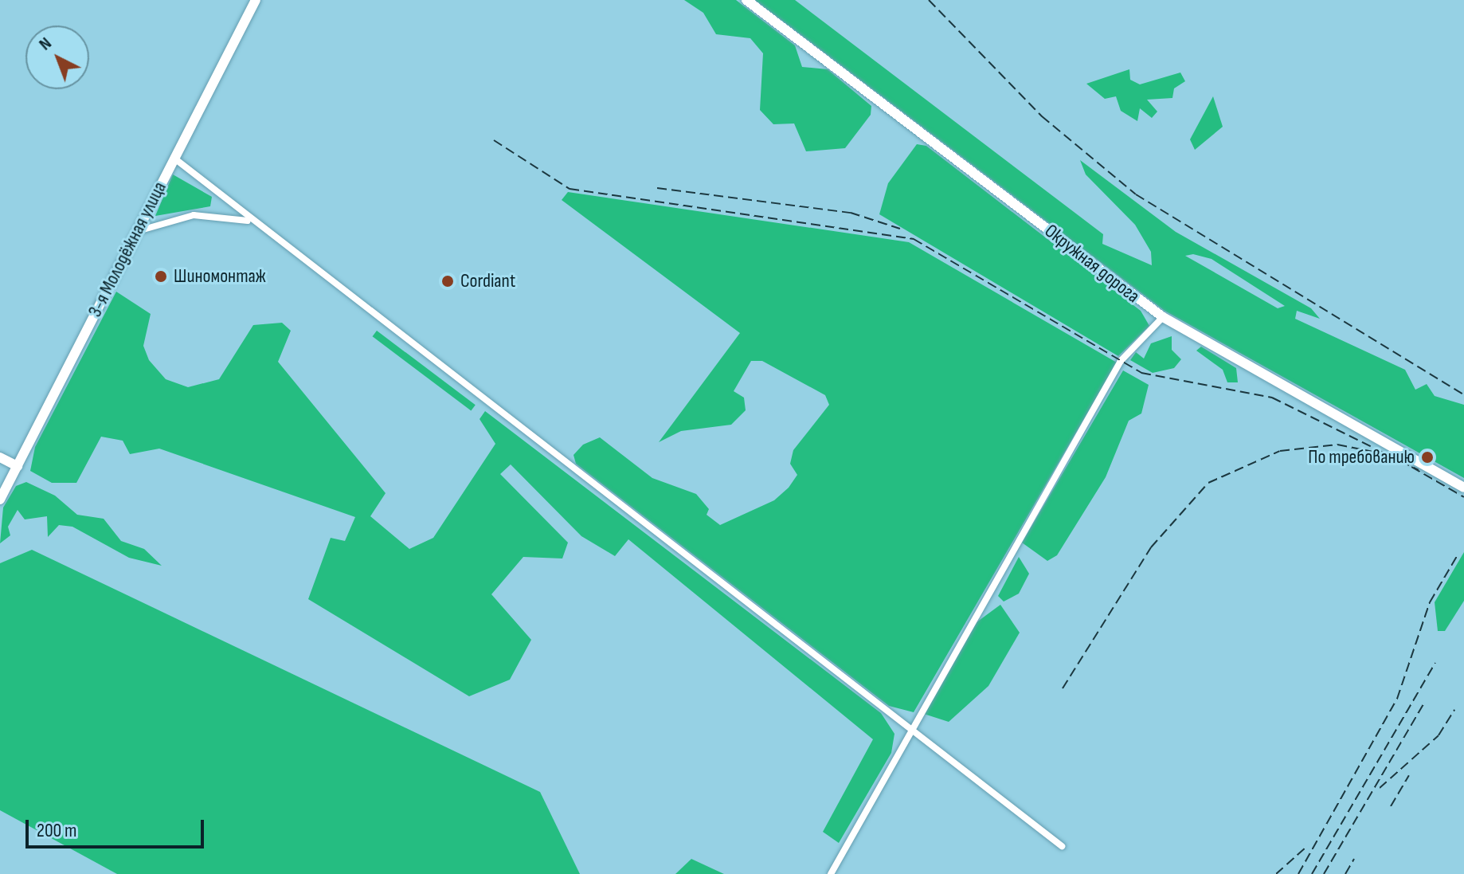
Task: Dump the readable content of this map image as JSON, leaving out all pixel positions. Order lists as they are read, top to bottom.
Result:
{
  "streets": {
    "main road": ["3-я Молодёжная улица", "Окружная дорога"]
  },
  "places": ["Шиномонтаж", "Cordiant", "По требованию"],
  "scale_bar": "200 m",
  "north": "top left"
}
